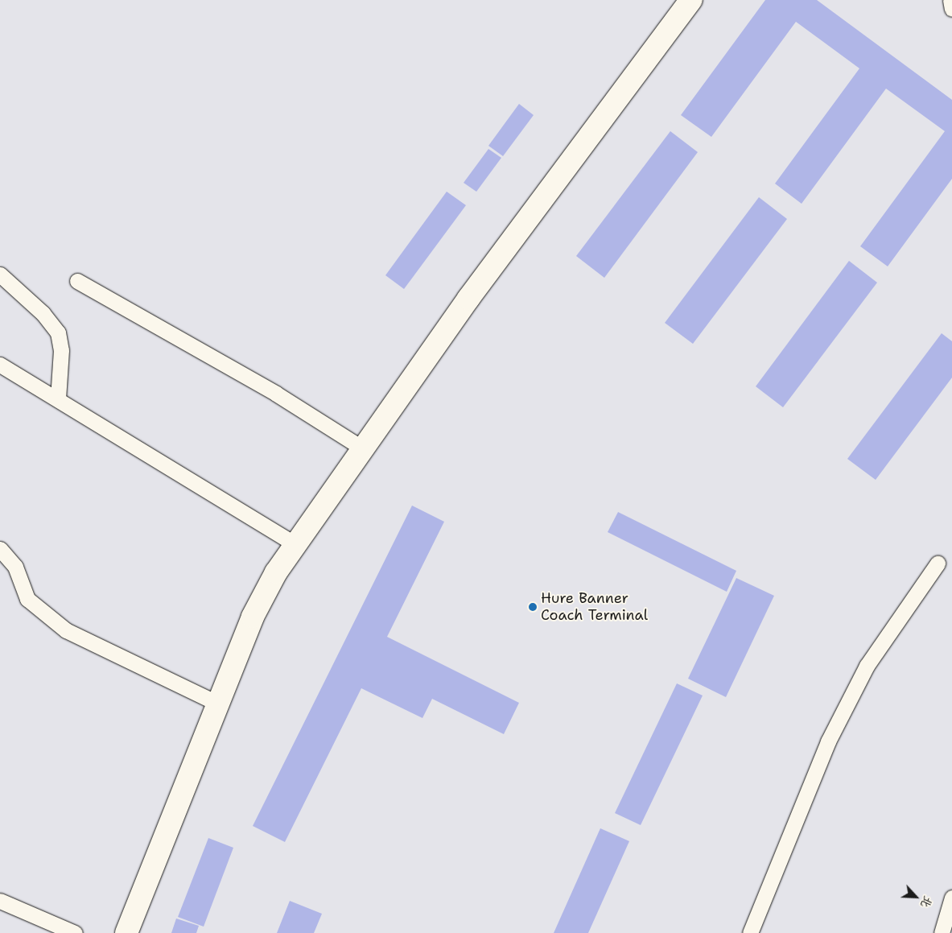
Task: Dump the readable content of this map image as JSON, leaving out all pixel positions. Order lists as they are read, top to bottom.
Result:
{
  "places": ["Hure Banner Coach Terminal"],
  "north": "bottom right"
}
